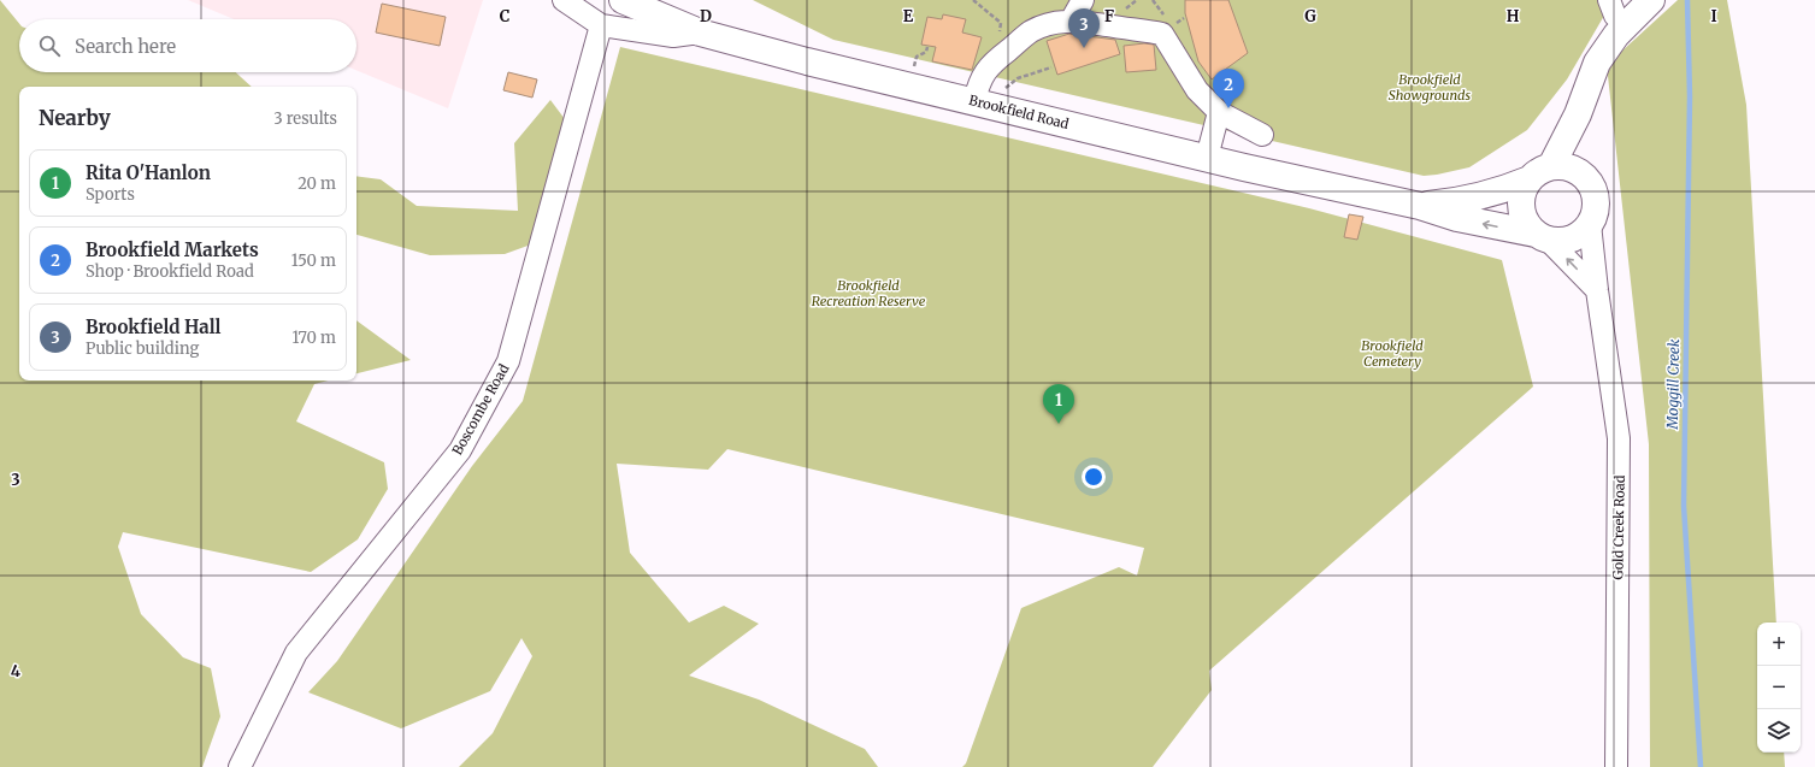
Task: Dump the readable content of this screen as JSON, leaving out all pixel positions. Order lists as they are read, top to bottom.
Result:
{
  "streets": {
    "main road": ["Brookfield Road"],
    "street": ["Boscombe Road", "Gold Creek Road"]
  },
  "crossings": [
    ["Brookfield Road", "Gold Creek Road"]
  ],
  "water": ["Moggill Creek"],
  "parks": ["Brookfield Showgrounds", "Brookfield Recreation Reserve", "Brookfield Cemetery"],
  "page": {
    "pins": ["3", "2", "1"],
    "search": "Search here",
    "heading": ["Nearby", "3 results"],
    "list": [
      {
        "mark": "1",
        "name": "Rita O'Hanlon",
        "note": "Sports",
        "value": "20 m"
      },
      {
        "mark": "2",
        "name": "Brookfield Markets",
        "note": "Shop · Brookfield Road",
        "value": "150 m"
      },
      {
        "mark": "3",
        "name": "Brookfield Hall",
        "note": "Public building",
        "value": "170 m"
      }
    ],
    "map_buttons": ["+", "−"]
  },
  "grid": {
    "columns": [
      "C",
      "D",
      "E",
      "F",
      "G",
      "H",
      "I"
    ],
    "rows": ["3", "4"]
  }
}
